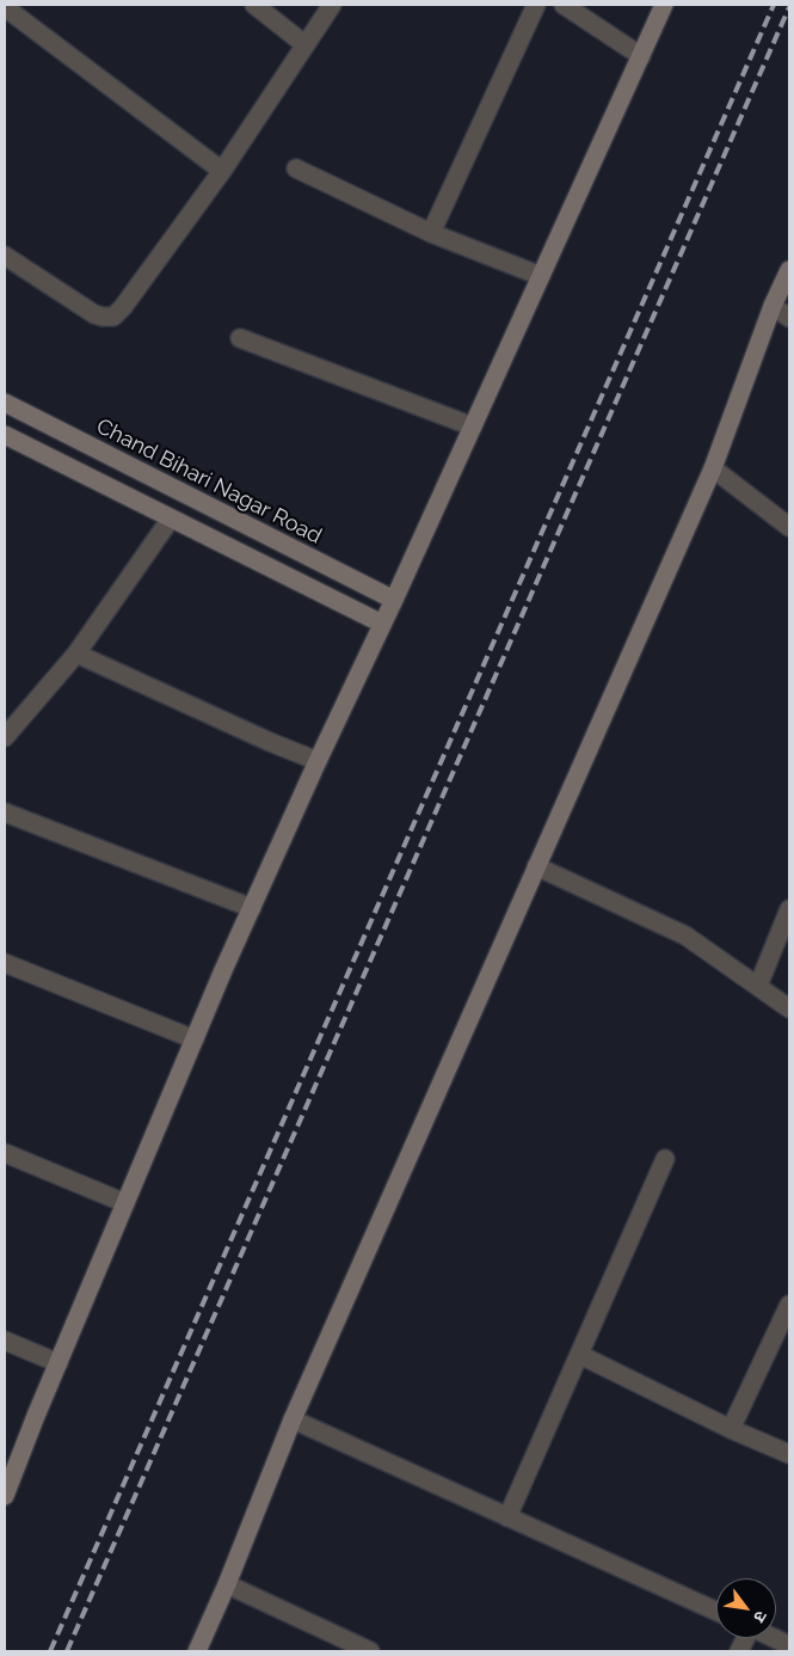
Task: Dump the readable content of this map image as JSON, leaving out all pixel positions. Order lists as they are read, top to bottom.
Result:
{
  "streets": {
    "street": ["Chand Bihari Nagar Road"]
  },
  "north": "bottom right"
}
